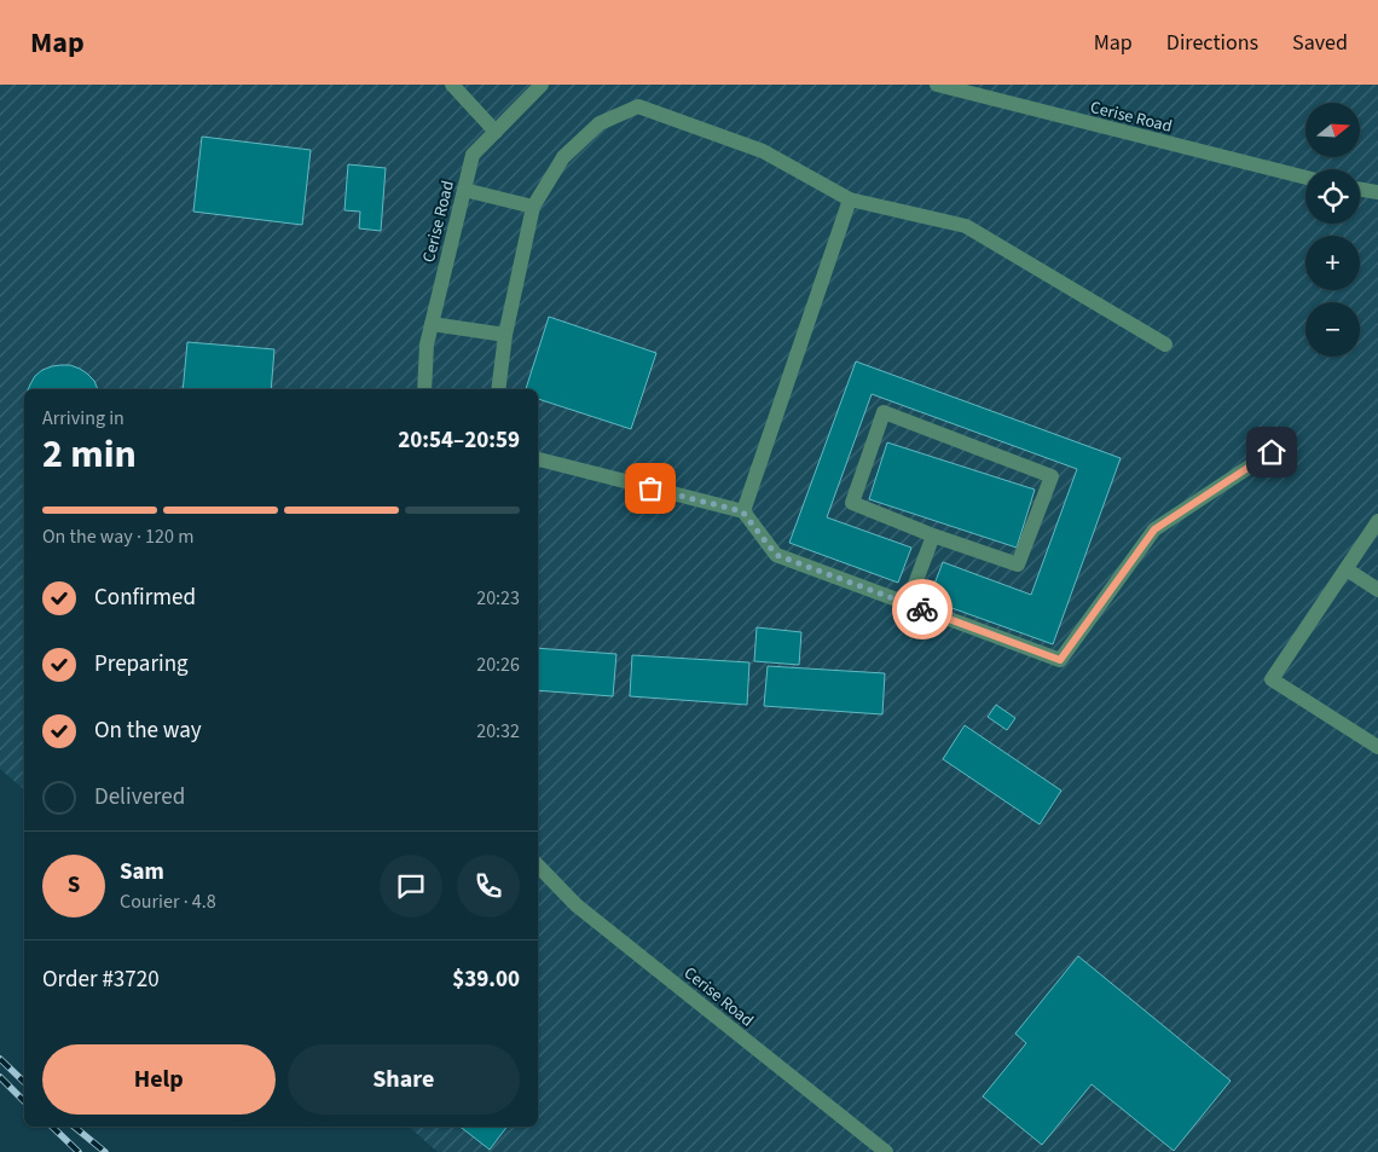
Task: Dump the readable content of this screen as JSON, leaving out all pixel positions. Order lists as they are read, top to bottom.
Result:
{
  "streets": {
    "street": ["Cerise Road"]
  },
  "north": "right",
  "page": {
    "header": "Map",
    "nav": ["Map", "Directions", "Saved"],
    "map_buttons": ["+", "−"],
    "heading": ["2 min", "Arriving in", "20:54–20:59"],
    "panel": [
      "Sam",
      "Courier · 4.8",
      "Order #3720",
      "$39.00"
    ],
    "bar": "On the way · 120 m",
    "list": [
      ["Confirmed", "20:23"],
      ["Preparing", "20:26"],
      ["On the way", "20:32"],
      "Delivered"
    ],
    "round": "S",
    "buttons": ["Help", "Share"]
  }
}
